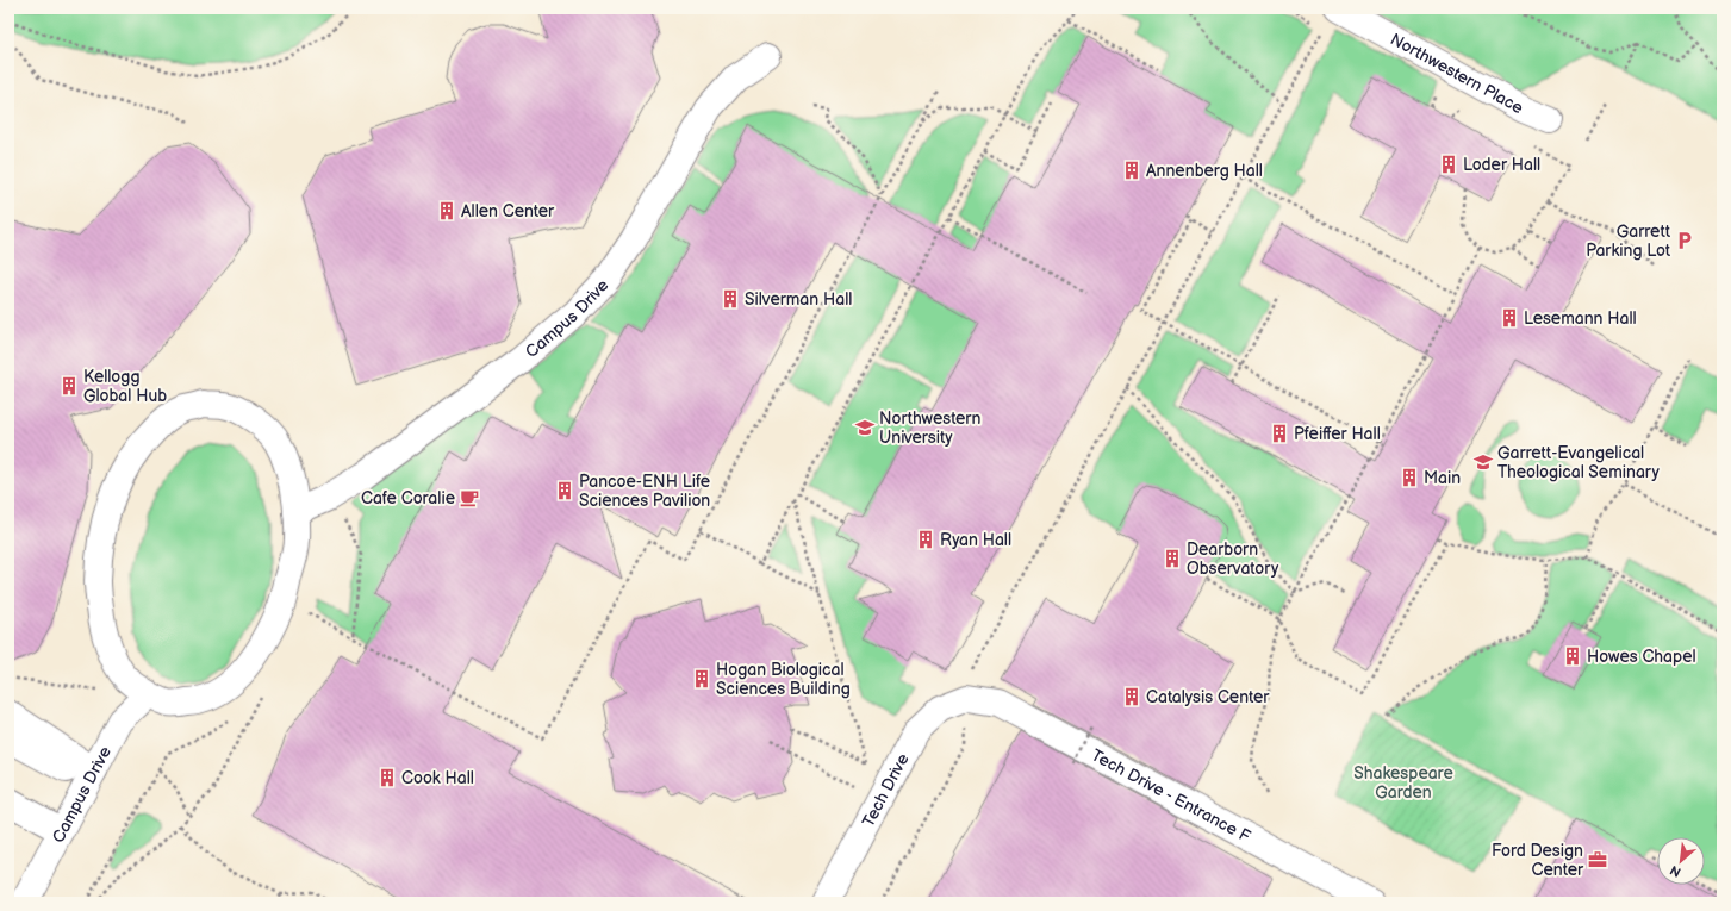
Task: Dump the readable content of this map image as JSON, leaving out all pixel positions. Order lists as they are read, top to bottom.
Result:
{
  "streets": {
    "lane": [
      "Northwestern Place",
      "Campus Drive",
      "Tech Drive",
      "Tech Drive - Entrance F"
    ]
  },
  "crossings": [
    ["Tech Drive", "Tech Drive - Entrance F"]
  ],
  "parks": ["Shakespeare Garden"],
  "places": {
    "building": [
      "Loder Hall",
      "Annenberg Hall",
      "Allen Center",
      "Silverman Hall",
      "Lesemann Hall",
      "Kellogg Global Hub",
      "Pfeiffer Hall",
      "Main",
      "Pancoe-ENH Life Sciences Pavilion",
      "Ryan Hall",
      "Dearborn Observatory",
      "Howes Chapel",
      "Hogan Biological Sciences Building",
      "Catalysis Center",
      "Cook Hall"
    ],
    "parking": ["Garrett Parking Lot"],
    "school or university": ["Northwestern University", "Garrett-Evangelical Theological Seminary"],
    "cafe": ["Cafe Coralie"],
    "office": ["Ford Design Center"]
  },
  "north": "bottom left"
}
